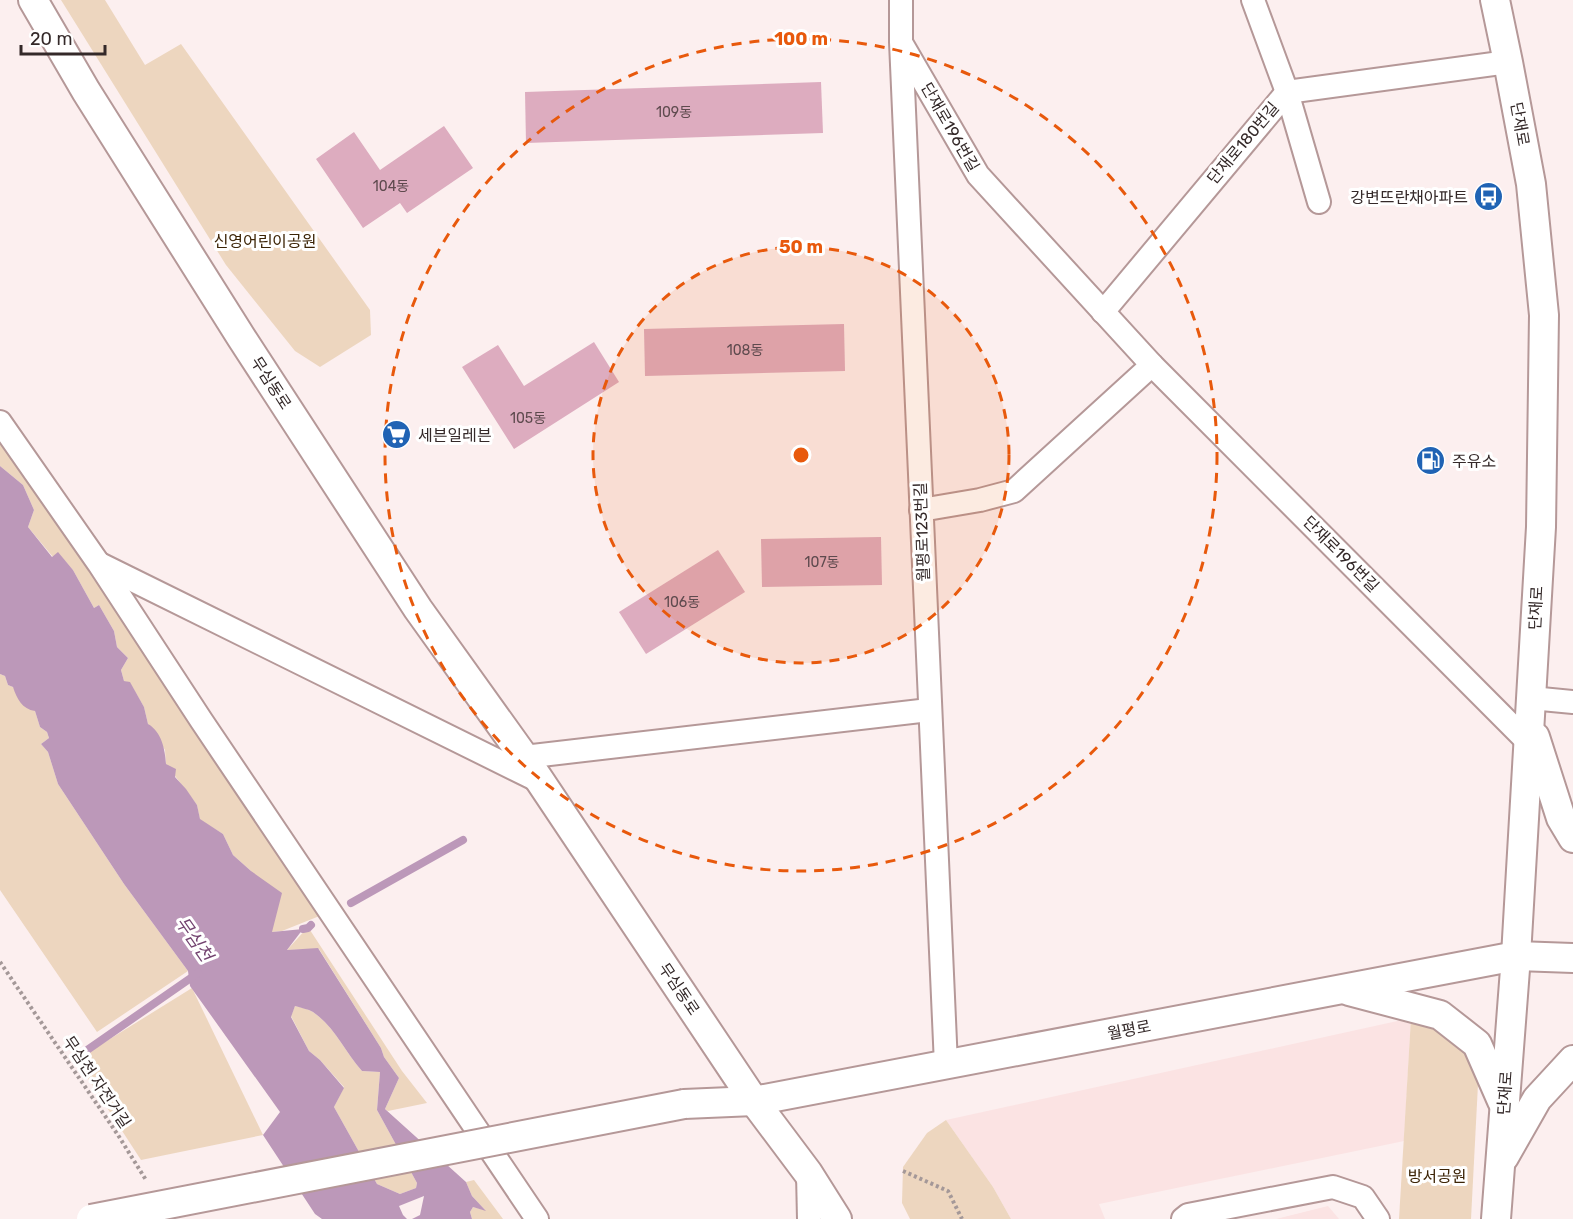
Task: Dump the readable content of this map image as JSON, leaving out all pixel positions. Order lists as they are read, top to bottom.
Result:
{
  "streets": {
    "street": [
      "단재로",
      "단재로196번길",
      "단재로180번길",
      "무심동로",
      "월평로123번길",
      "월평로"
    ],
    "path": ["무심천 자전거길"]
  },
  "crossings": [
    ["단재로", "단재로196번길"],
    ["단재로", "단재로180번길"],
    ["단재로", "월평로"],
    ["단재로196번길", "단재로180번길"],
    ["단재로196번길", "월평로123번길"],
    ["무심동로", "월평로"],
    ["월평로123번길", "월평로"]
  ],
  "water": ["무심천"],
  "parks": ["신영어린이공원", "방서공원"],
  "places": {
    "bus stop": ["강변뜨란채아파트"],
    "supermarket": ["세븐일레븐"],
    "fuel station": ["주유소"]
  },
  "house_numbers": [
    "109동",
    "104동",
    "108동",
    "105동",
    "107동",
    "106동"
  ],
  "scale_bar": "20 m",
  "rings": ["100 m", "50 m"]
}
